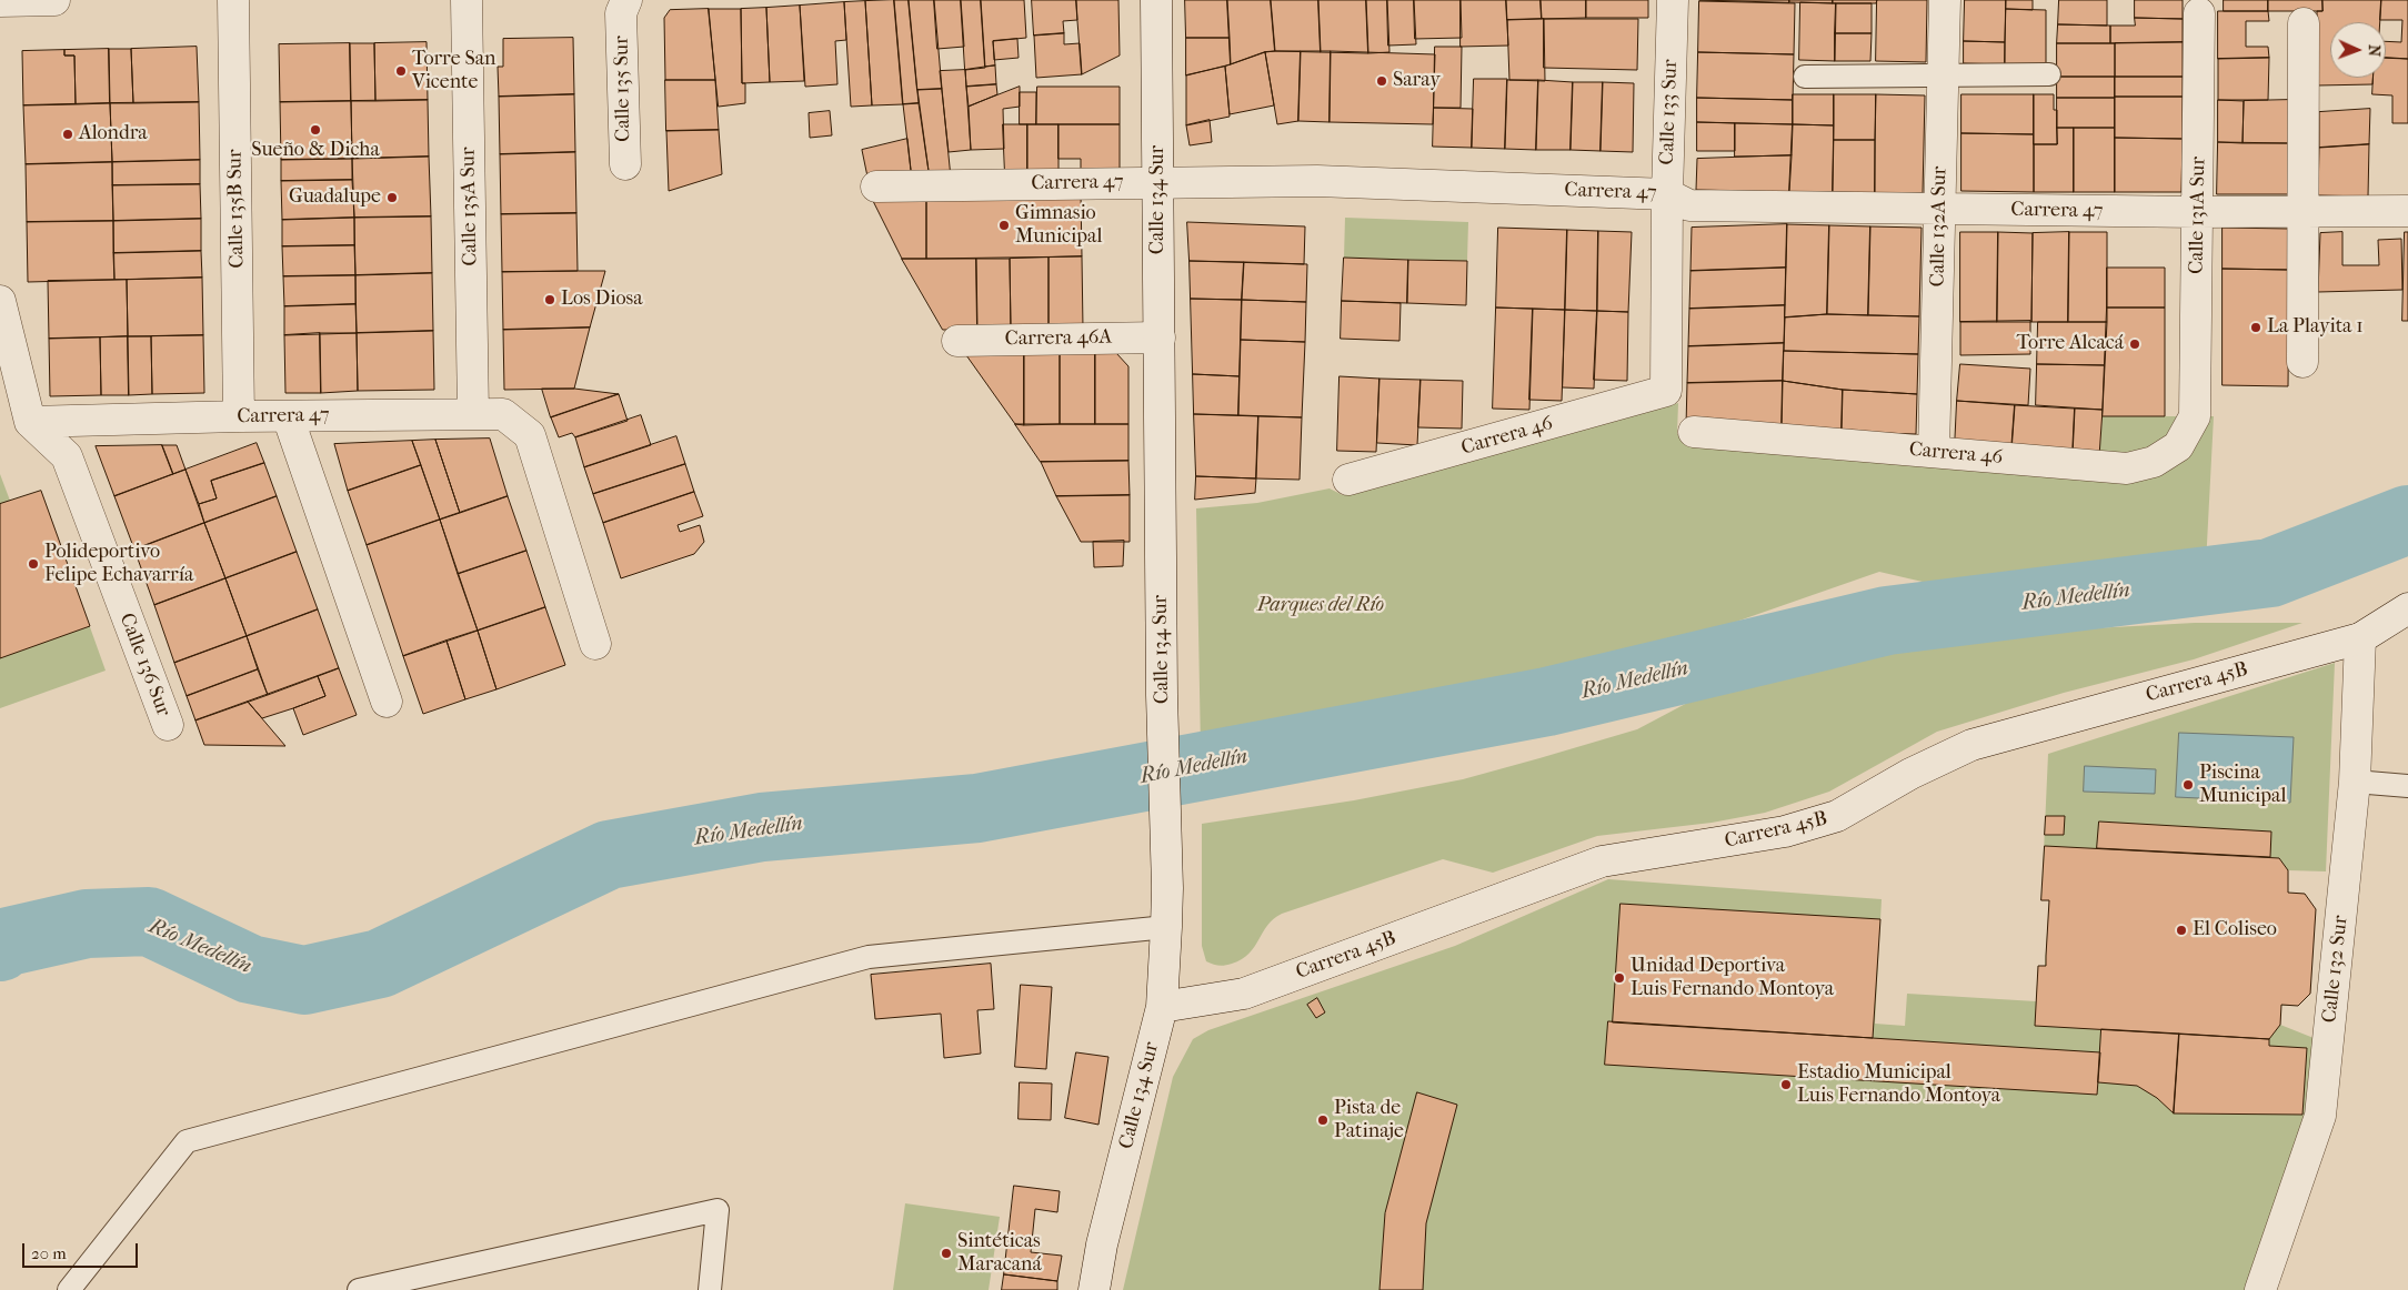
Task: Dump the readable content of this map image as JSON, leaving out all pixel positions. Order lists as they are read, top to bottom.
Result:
{
  "streets": {
    "street": [
      "Calle 135 Sur",
      "Calle 133 Sur",
      "Carrera 47",
      "Calle 134 Sur",
      "Calle 135A Sur",
      "Calle 135B Sur",
      "Calle 131A Sur",
      "Calle 132A Sur",
      "Carrera 46A",
      "Carrera 46",
      "Calle 136 Sur",
      "Carrera 45B",
      "Calle 132 Sur"
    ]
  },
  "crossings": [
    ["Calle 133 Sur", "Carrera 47"],
    ["Calle 133 Sur", "Carrera 46"],
    ["Carrera 47", "Calle 134 Sur"],
    ["Carrera 47", "Calle 135A Sur"],
    ["Carrera 47", "Calle 135B Sur"],
    ["Carrera 47", "Calle 131A Sur"],
    ["Carrera 47", "Calle 132A Sur"],
    ["Carrera 47", "Calle 136 Sur"],
    ["Calle 134 Sur", "Carrera 46A"],
    ["Calle 134 Sur", "Carrera 45B"],
    ["Calle 131A Sur", "Carrera 46"],
    ["Calle 132A Sur", "Carrera 46"],
    ["Carrera 45B", "Calle 132 Sur"]
  ],
  "water": ["Río Medellín"],
  "parks": ["Parques del Río"],
  "places": [
    "Torre San Vicente",
    "Saray",
    "Sueño & Dicha",
    "Alondra",
    "Guadalupe",
    "Gimnasio Municipal",
    "Los Diosa",
    "La Playita 1",
    "Torre Alcacá",
    "Polideportivo Felipe Echavarría",
    "Piscina Municipal",
    "El Coliseo",
    "Unidad Deportiva Luis Fernando Montoya",
    "Estadio Municipal Luis Fernando Montoya",
    "Pista de Patinaje",
    "Sintéticas Maracaná"
  ],
  "scale_bar": "20 m",
  "north": "right"
}
